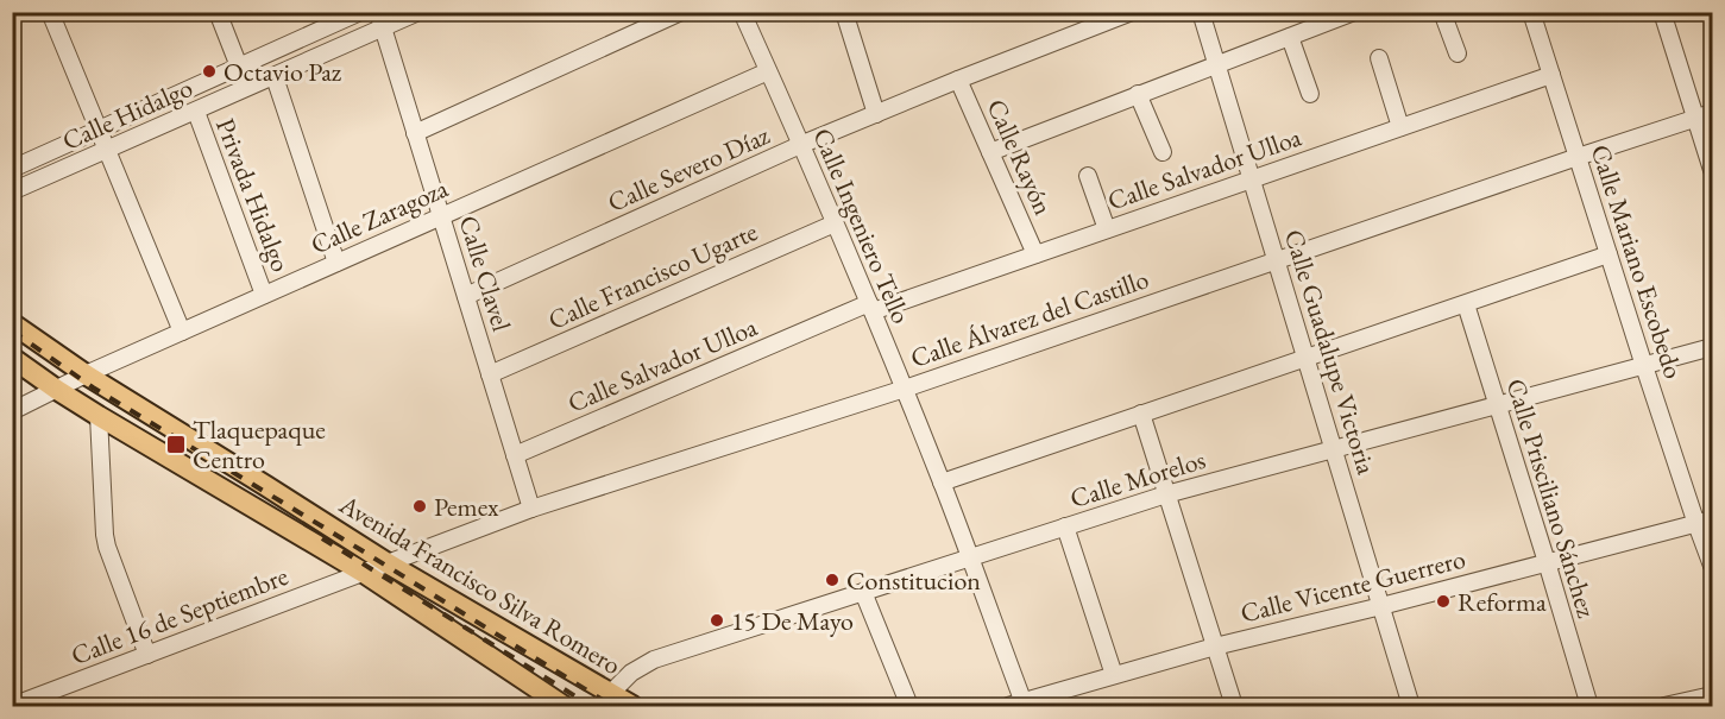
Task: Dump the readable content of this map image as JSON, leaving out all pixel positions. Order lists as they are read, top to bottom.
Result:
{
  "streets": {
    "main road": ["Avenida Francisco Silva Romero"],
    "street": [
      "Calle Hidalgo",
      "Calle Rayón",
      "Calle Severo Díaz",
      "Calle Salvador Ulloa",
      "Privada Hidalgo",
      "Calle Zaragoza",
      "Calle Ingeniero Tello",
      "Calle Mariano Escobedo",
      "Calle Clavel",
      "Calle Francisco Ugarte",
      "Calle Álvarez del Castillo",
      "Calle Guadalupe Victoria",
      "Calle Morelos",
      "Calle Prisciliano Sánchez",
      "Calle Vicente Guerrero",
      "Calle 16 de Septiembre"
    ]
  },
  "crossings": [
    ["Calle Hidalgo", "Privada Hidalgo"],
    ["Calle Hidalgo", "Calle Clavel"],
    ["Calle Rayón", "Calle Severo Díaz"],
    ["Calle Rayón", "Calle Salvador Ulloa"],
    ["Calle Severo Díaz", "Calle Ingeniero Tello"],
    ["Calle Severo Díaz", "Calle Clavel"],
    ["Calle Salvador Ulloa", "Calle Ingeniero Tello"],
    ["Calle Salvador Ulloa", "Calle Mariano Escobedo"],
    ["Calle Salvador Ulloa", "Calle Clavel"],
    ["Calle Salvador Ulloa", "Calle Guadalupe Victoria"],
    ["Privada Hidalgo", "Calle Zaragoza"],
    ["Calle Zaragoza", "Calle Ingeniero Tello"],
    ["Calle Zaragoza", "Calle Clavel"],
    ["Calle Zaragoza", "Avenida Francisco Silva Romero"],
    ["Calle Ingeniero Tello", "Calle Francisco Ugarte"],
    ["Calle Ingeniero Tello", "Calle Álvarez del Castillo"],
    ["Calle Ingeniero Tello", "Calle Morelos"],
    ["Calle Ingeniero Tello", "Calle Vicente Guerrero"],
    ["Calle Mariano Escobedo", "Calle Álvarez del Castillo"],
    ["Calle Mariano Escobedo", "Calle Morelos"],
    ["Calle Mariano Escobedo", "Calle Vicente Guerrero"],
    ["Calle Clavel", "Calle Francisco Ugarte"],
    ["Calle Clavel", "Calle Álvarez del Castillo"],
    ["Calle Álvarez del Castillo", "Calle Guadalupe Victoria"],
    ["Calle Álvarez del Castillo", "Avenida Francisco Silva Romero"],
    ["Calle Álvarez del Castillo", "Calle 16 de Septiembre"],
    ["Calle Guadalupe Victoria", "Calle Morelos"],
    ["Calle Guadalupe Victoria", "Calle Vicente Guerrero"],
    ["Calle Morelos", "Calle Prisciliano Sánchez"],
    ["Calle Morelos", "Avenida Francisco Silva Romero"],
    ["Calle Prisciliano Sánchez", "Calle Vicente Guerrero"],
    ["Avenida Francisco Silva Romero", "Calle 16 de Septiembre"]
  ],
  "places": {
    "other": [
      "Octavio Paz",
      "Pemex",
      "Constitucion",
      "Reforma",
      "15 De Mayo"
    ],
    "transit": ["Tlaquepaque Centro"]
  }
}
